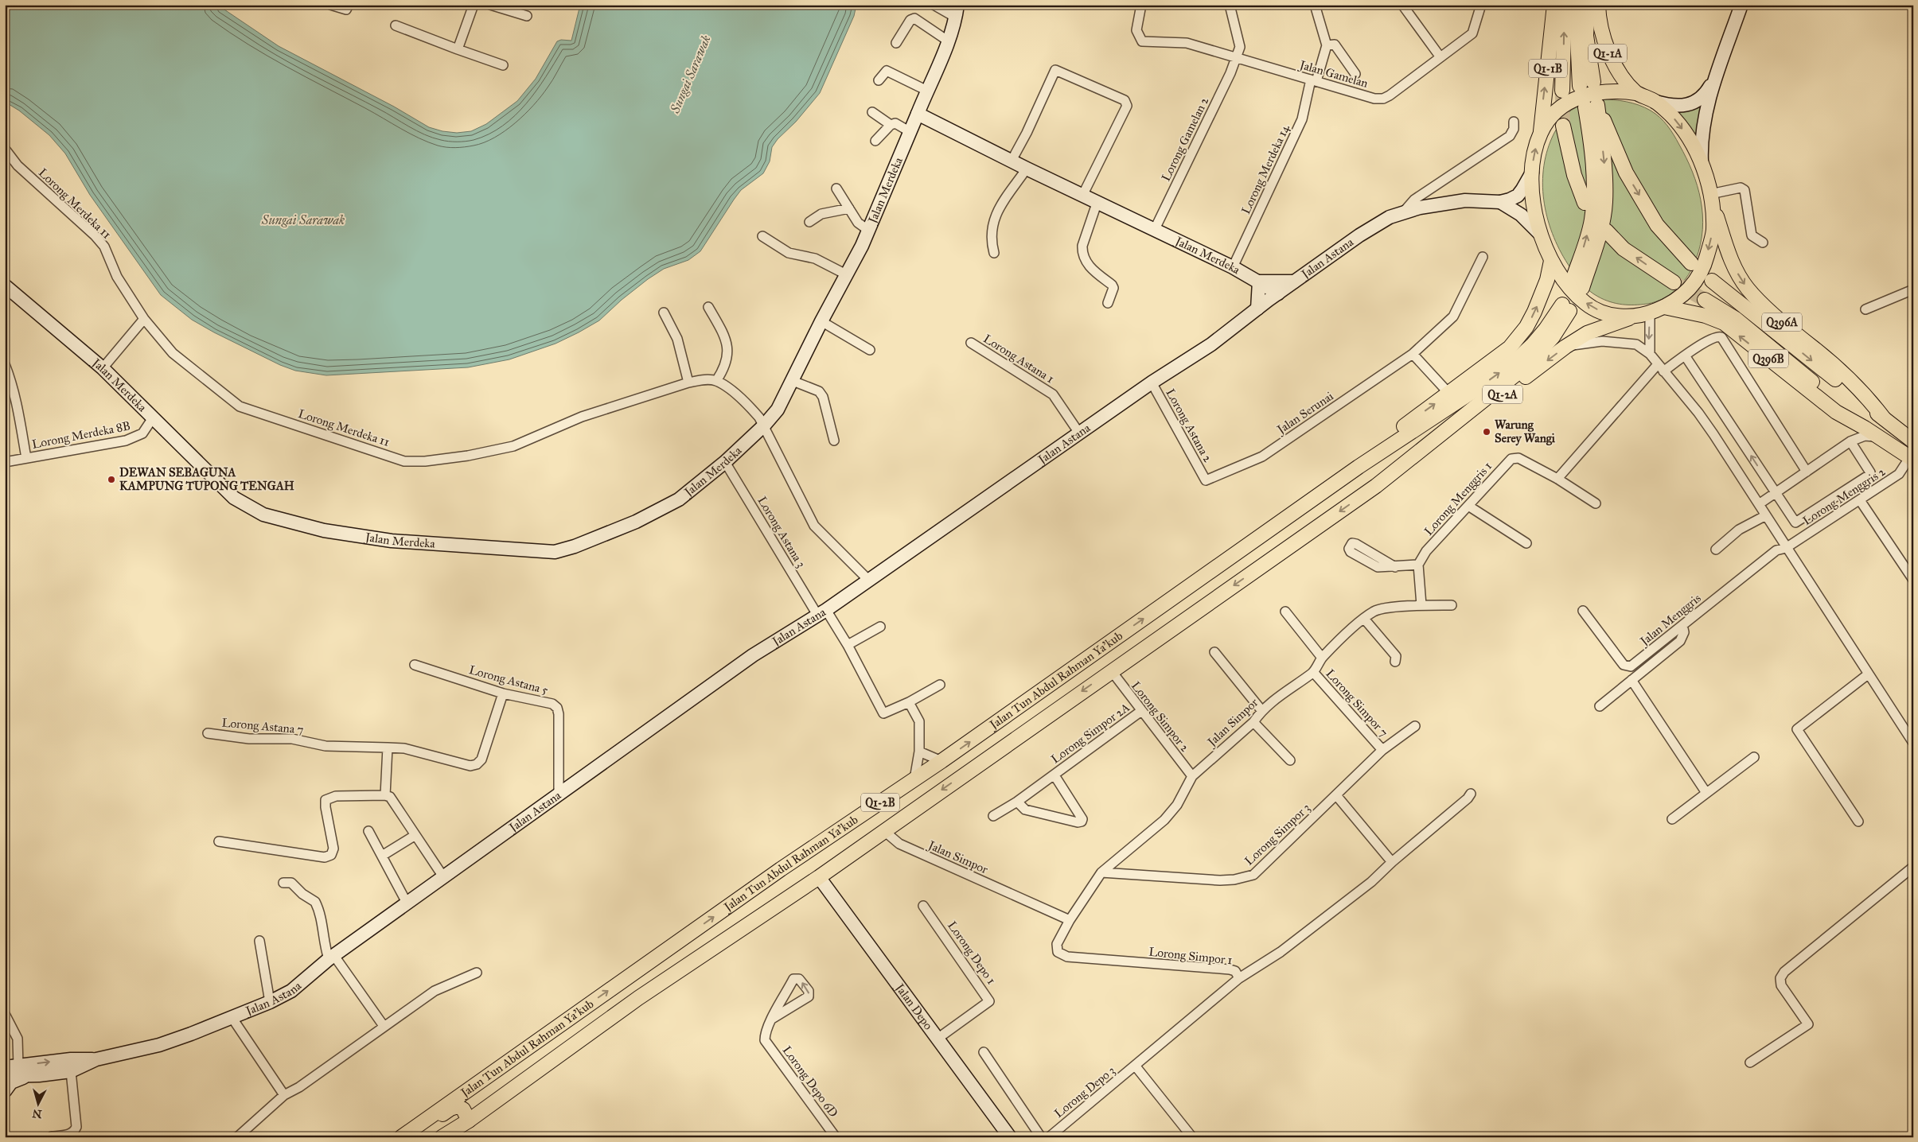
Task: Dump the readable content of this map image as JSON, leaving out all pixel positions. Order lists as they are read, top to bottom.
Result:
{
  "streets": {
    "main road": [
      "Q1-1A",
      "Q1-1B",
      "Jalan Merdeka",
      "Jalan Astana",
      "Q396A",
      "Q396B",
      "Q1-2A",
      "Jalan Tun Abdul Rahman Ya'kub",
      "Q1-2B",
      "Jalan Depo"
    ],
    "street": [
      "Jalan Gamelan",
      "Lorong Gamelan 2",
      "Lorong Merdeka 14",
      "Lorong Merdeka 11",
      "Lorong Astana 1",
      "Jalan Serunai",
      "Lorong Astana 2",
      "Lorong Merdeka 8B",
      "Lorong Menggris 2",
      "Lorong Menggris 1",
      "Lorong Astana 3",
      "Jalan Menggris",
      "Lorong Astana 5",
      "Lorong Simpor 7",
      "Lorong Simpor 2",
      "Jalan Simpor",
      "Lorong Astana 7",
      "Lorong Simpor 2A",
      "Lorong Simpor 3",
      "Lorong Depo 1",
      "Lorong Simpor 1",
      "Lorong Depo 6D",
      "Lorong Depo 3"
    ]
  },
  "crossings": [
    ["Jalan Gamelan", "Lorong Gamelan 2"],
    ["Jalan Gamelan", "Lorong Merdeka 14"],
    ["Lorong Gamelan 2", "Jalan Merdeka"],
    ["Lorong Merdeka 14", "Jalan Merdeka"],
    ["Jalan Merdeka", "Jalan Astana"],
    ["Jalan Merdeka", "Lorong Merdeka 8B"],
    ["Jalan Merdeka", "Lorong Astana 3"],
    ["Jalan Astana", "Lorong Astana 1"],
    ["Jalan Astana", "Lorong Astana 2"],
    ["Jalan Astana", "Lorong Astana 3"],
    ["Jalan Astana", "Lorong Astana 5"],
    ["Q396B", "Lorong Menggris 2"],
    ["Q1-2A", "Jalan Tun Abdul Rahman Ya'kub"],
    ["Jalan Serunai", "Lorong Astana 2"],
    ["Lorong Menggris 2", "Jalan Menggris"],
    ["Lorong Astana 5", "Lorong Astana 7"],
    ["Jalan Tun Abdul Rahman Ya'kub", "Lorong Simpor 2"],
    ["Jalan Tun Abdul Rahman Ya'kub", "Jalan Simpor"],
    ["Jalan Tun Abdul Rahman Ya'kub", "Q1-2B"],
    ["Jalan Tun Abdul Rahman Ya'kub", "Jalan Depo"],
    ["Lorong Simpor 7", "Jalan Simpor"],
    ["Lorong Simpor 7", "Lorong Simpor 3"],
    ["Lorong Simpor 2", "Jalan Simpor"],
    ["Lorong Simpor 2", "Lorong Simpor 2A"],
    ["Jalan Simpor", "Lorong Simpor 3"],
    ["Jalan Simpor", "Lorong Simpor 1"],
    ["Lorong Depo 1", "Jalan Depo"],
    ["Lorong Simpor 1", "Lorong Depo 3"]
  ],
  "water": ["Sungai Sarawak"],
  "places": ["Warung Serey Wangi", "DEWAN SEBAGUNA KAMPUNG TUPONG TENGAH"],
  "north": "bottom"
}
